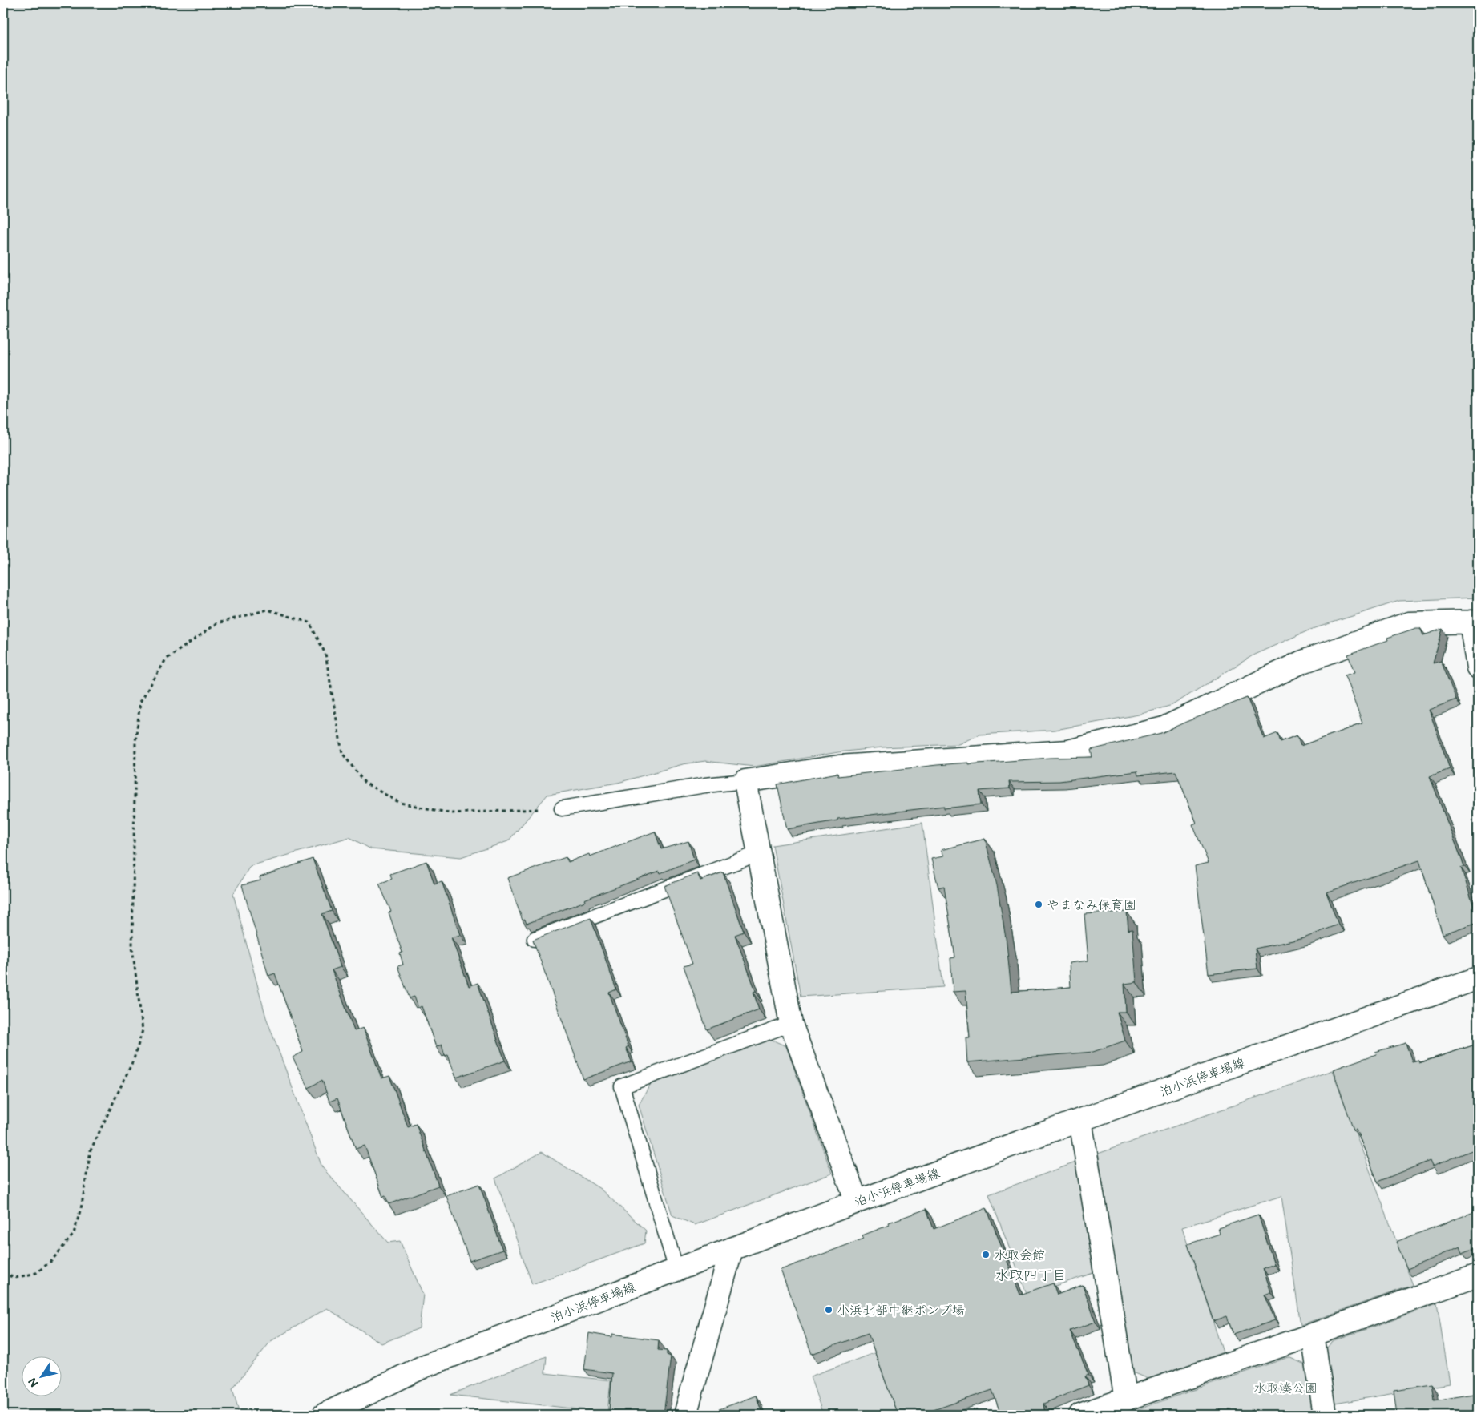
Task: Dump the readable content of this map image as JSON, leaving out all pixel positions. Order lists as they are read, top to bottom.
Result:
{
  "streets": {
    "street": ["泊小浜停車場線"]
  },
  "districts": ["水取四丁目"],
  "parks": ["水取湊公園"],
  "places": ["やまなみ保育園", "水取会館", "小浜北部中継ポンプ場"],
  "north": "bottom left"
}
